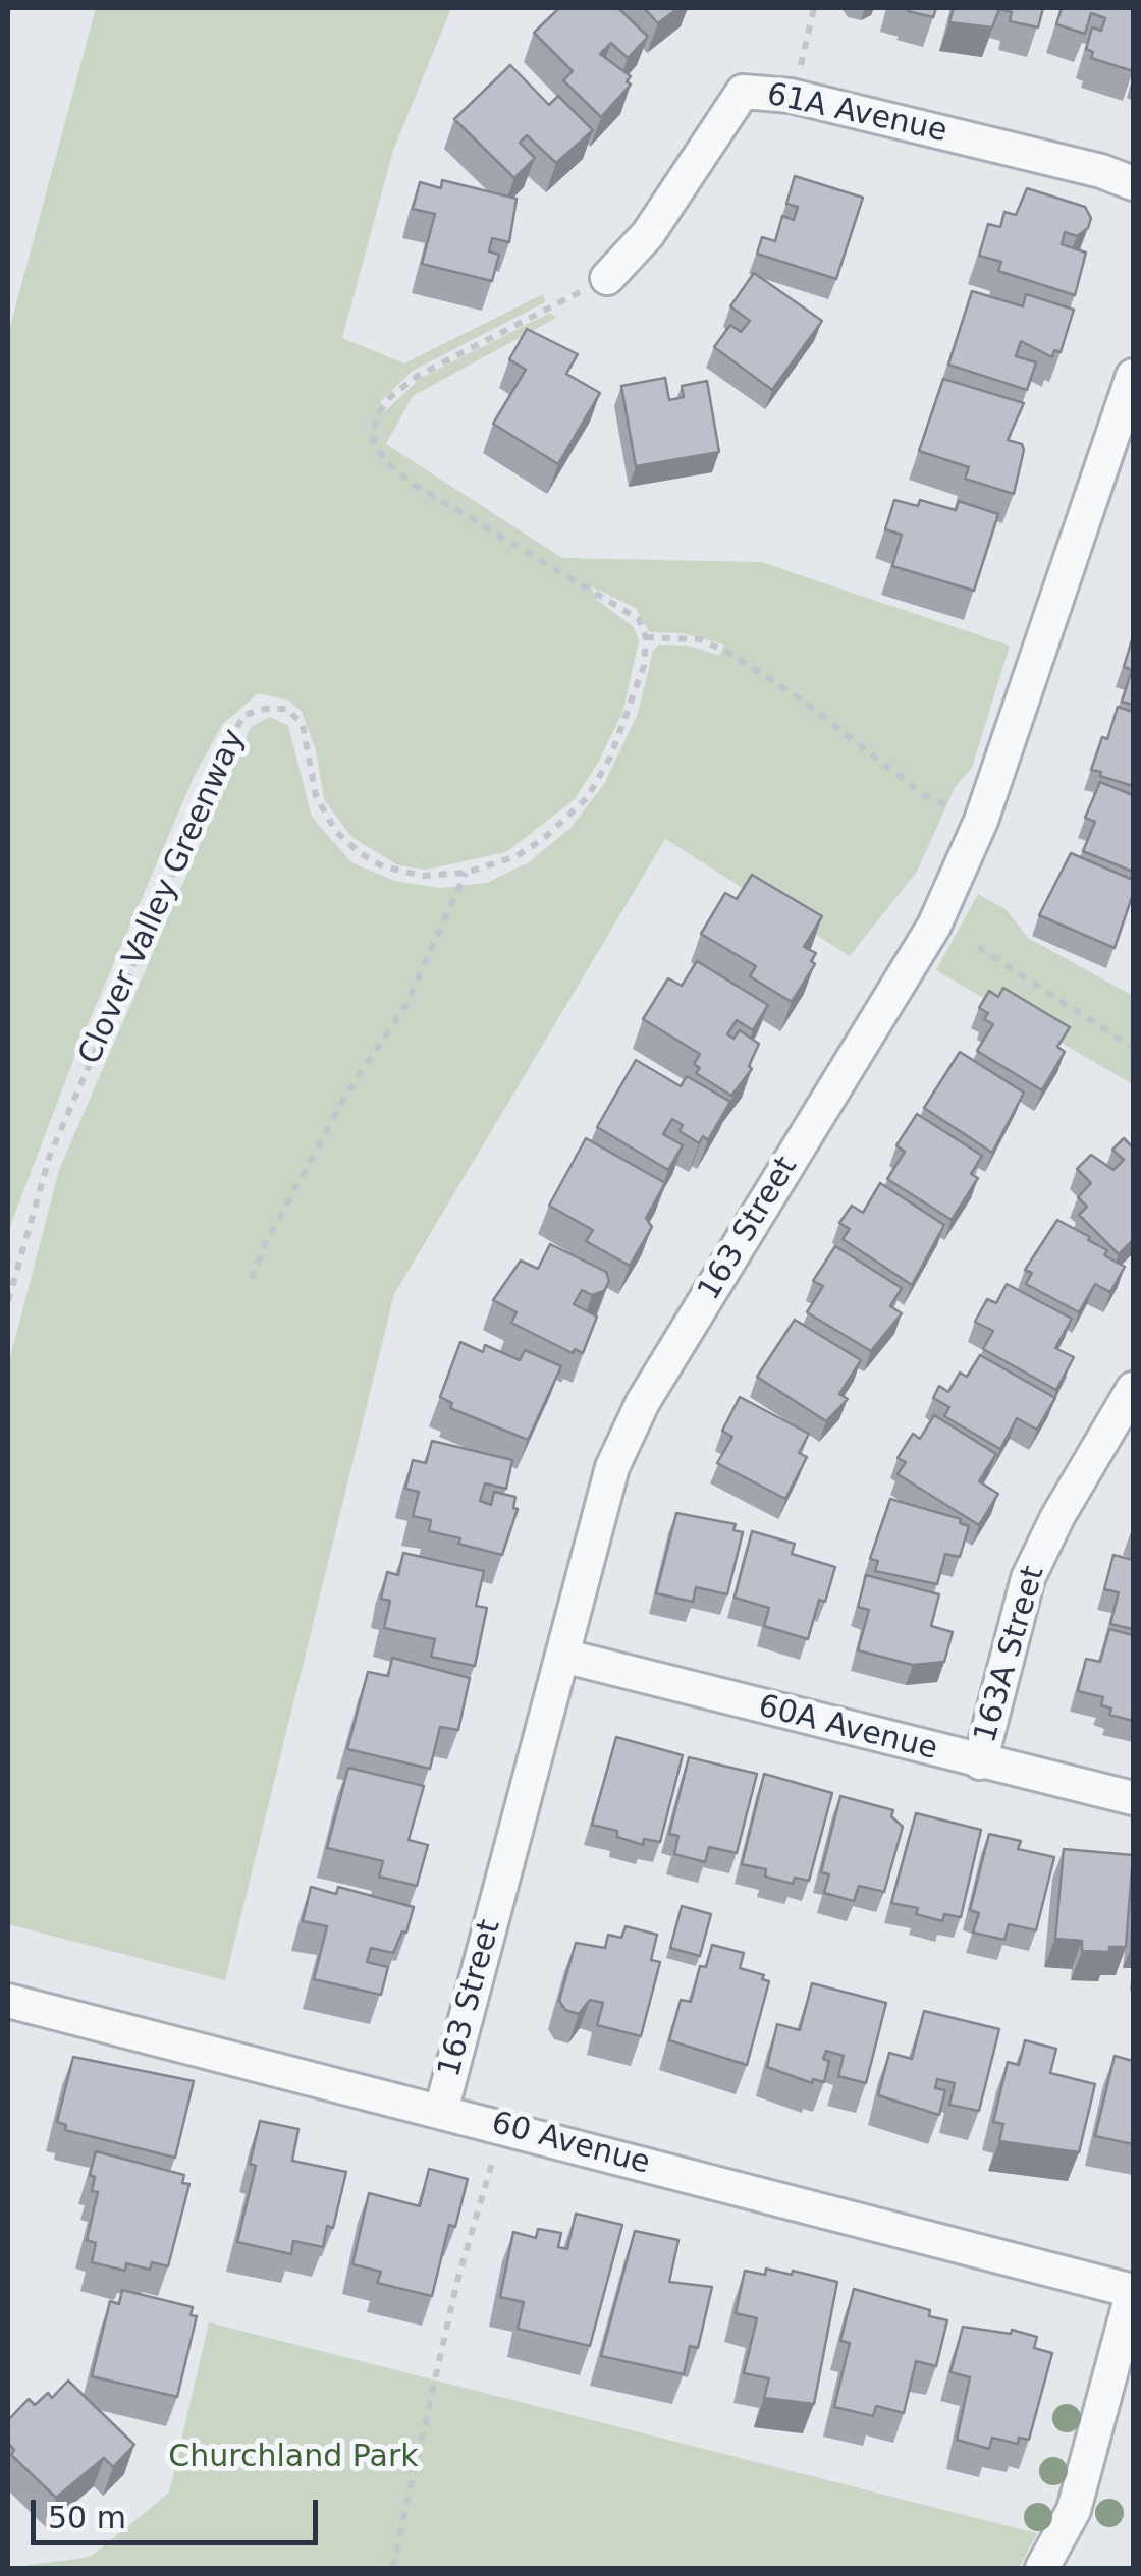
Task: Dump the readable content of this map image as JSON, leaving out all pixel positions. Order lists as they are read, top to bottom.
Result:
{
  "streets": {
    "street": [
      "61A Avenue",
      "163 Street",
      "163A Street",
      "60A Avenue",
      "60 Avenue"
    ],
    "path": ["Clover Valley Greenway"]
  },
  "crossings": [
    ["163 Street", "60A Avenue"],
    ["163 Street", "60 Avenue"],
    ["163A Street", "60A Avenue"]
  ],
  "parks": ["Churchland Park"],
  "scale_bar": "50 m"
}
